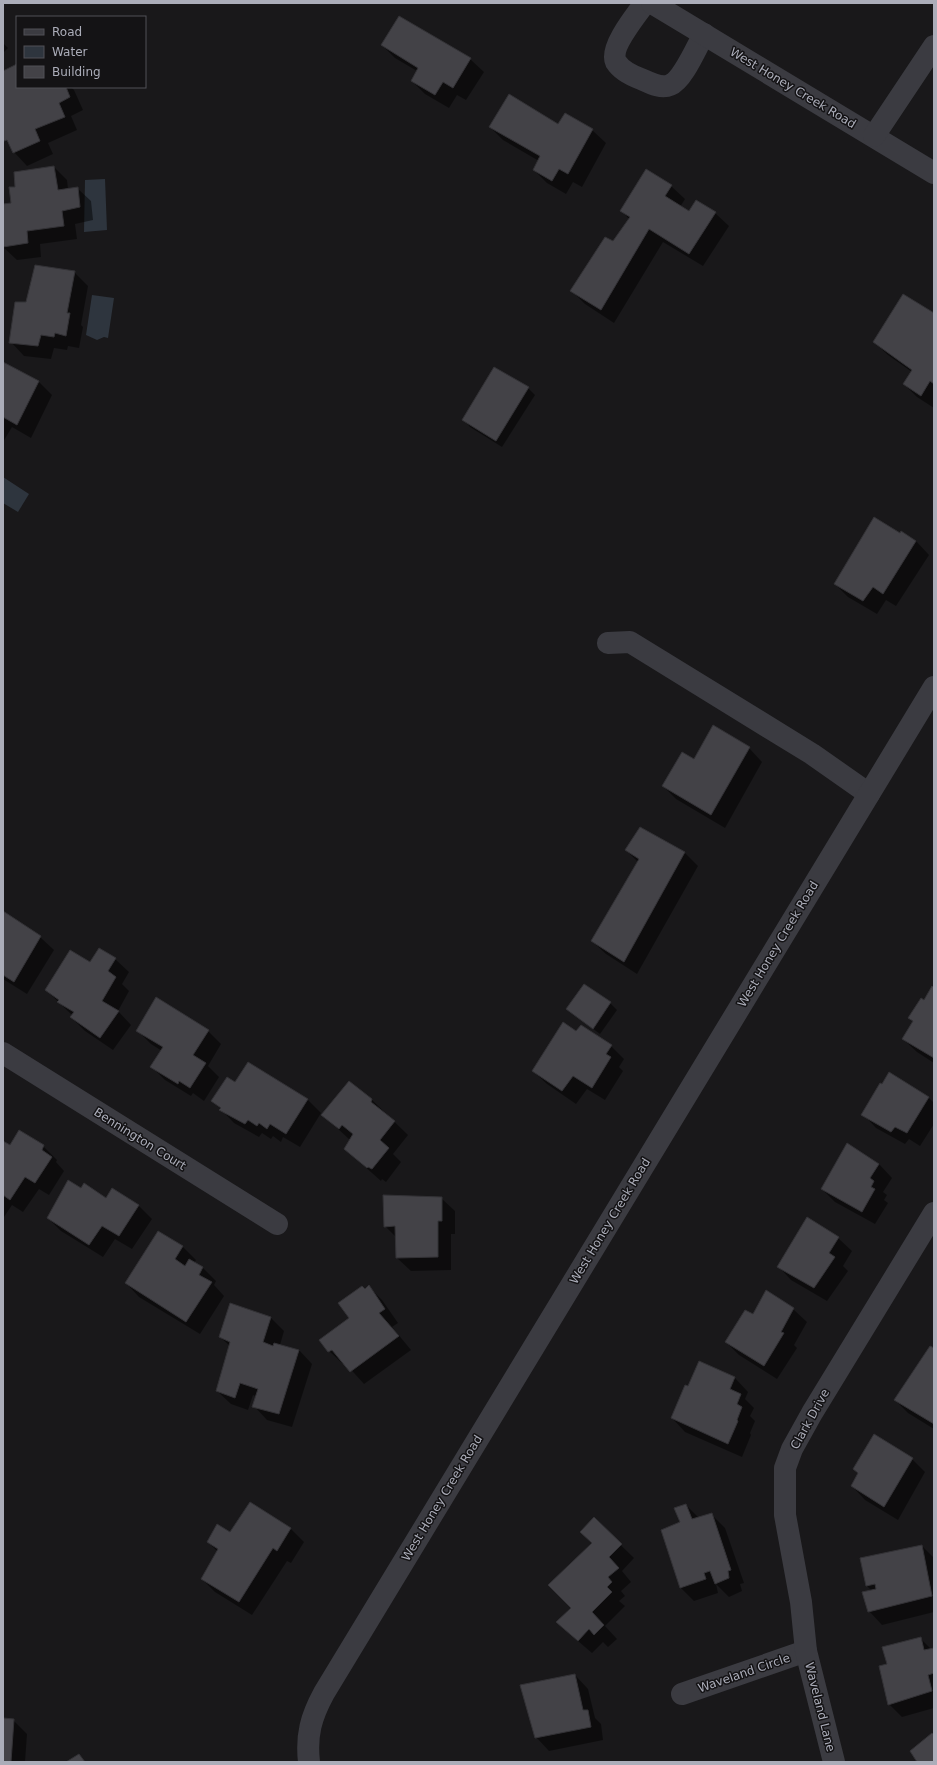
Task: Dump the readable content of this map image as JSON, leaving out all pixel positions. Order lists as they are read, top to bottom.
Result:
{
  "streets": {
    "street": [
      "West Honey Creek Road",
      "Bennington Court",
      "Clark Drive",
      "Waveland Circle",
      "Waveland Lane"
    ]
  },
  "crossings": [
    ["Clark Drive", "Waveland Circle"],
    ["Clark Drive", "Waveland Lane"],
    ["Waveland Circle", "Waveland Lane"]
  ],
  "legend": ["Road", "Water", "Building"]
}
